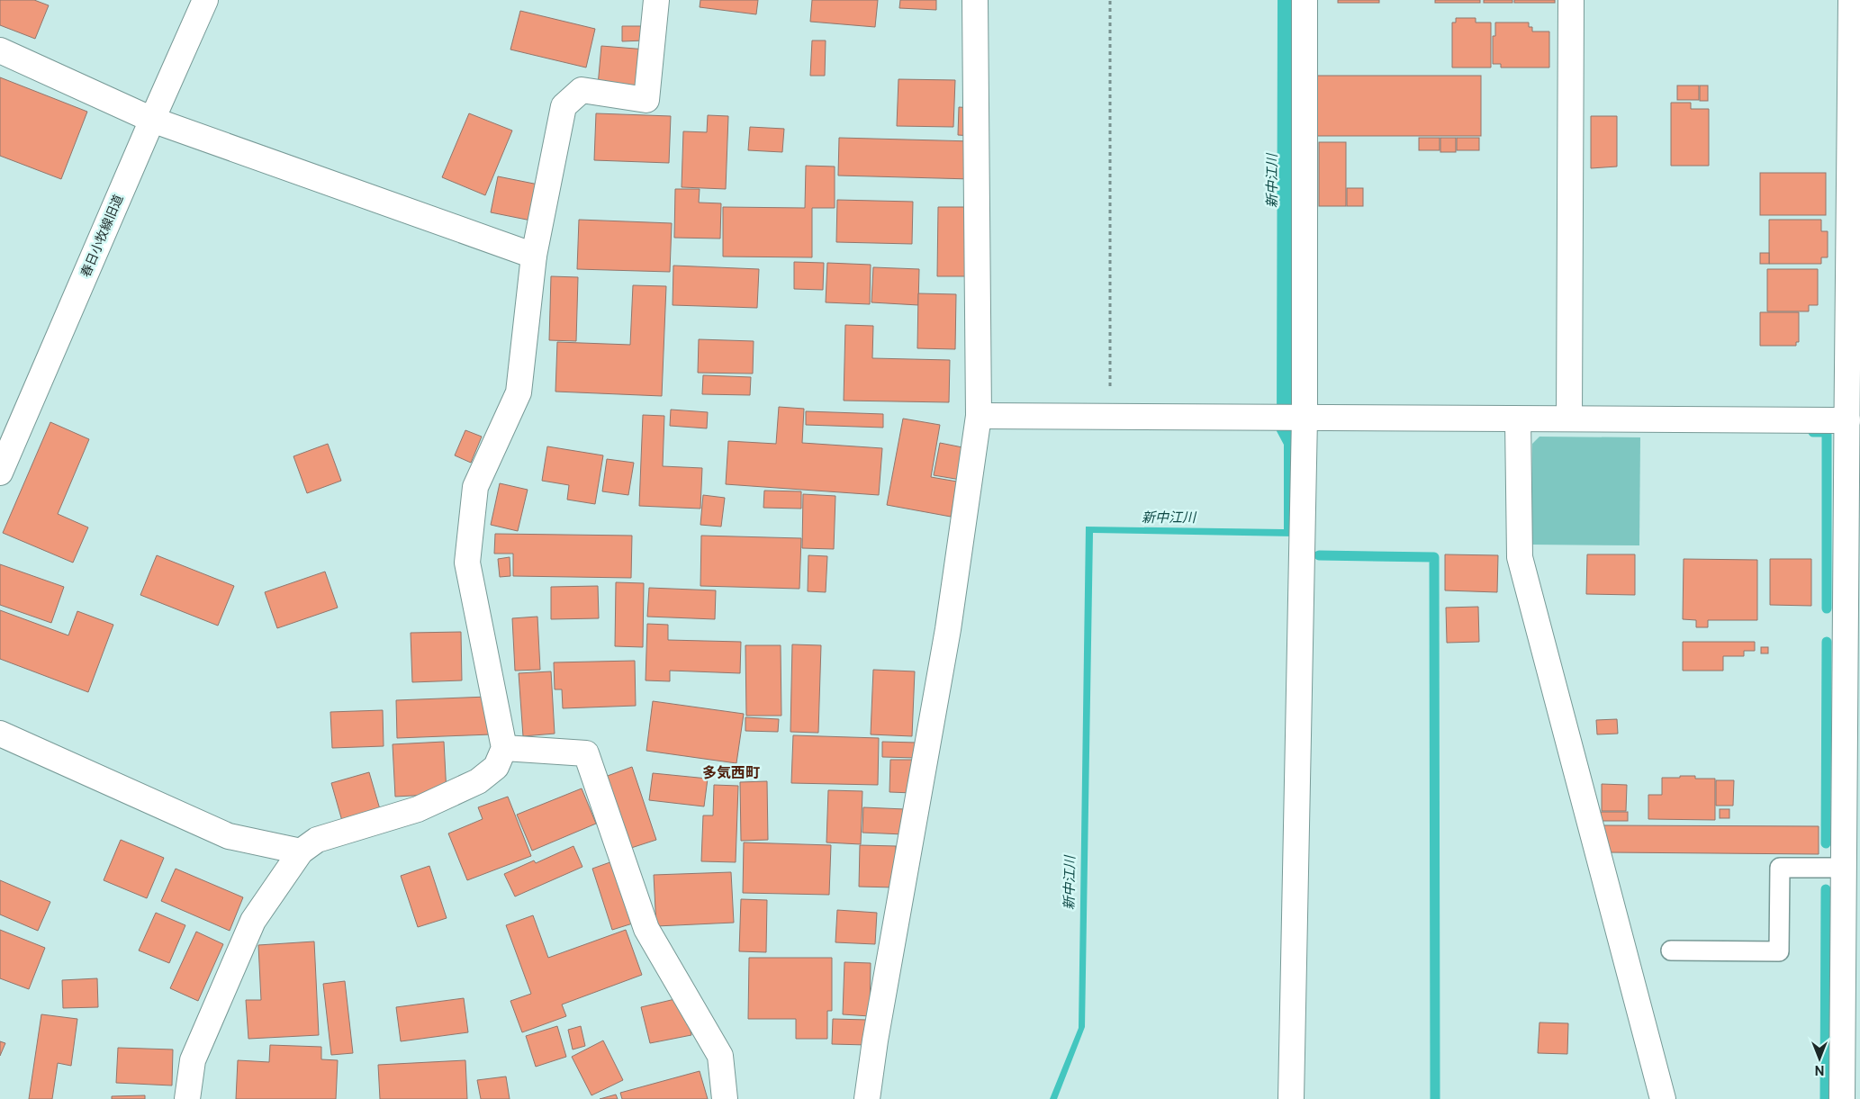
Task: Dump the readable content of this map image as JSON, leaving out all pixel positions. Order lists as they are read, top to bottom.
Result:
{
  "streets": {
    "street": ["春日小牧線旧道"]
  },
  "districts": ["多気西町"],
  "water": ["新中江川"],
  "north": "bottom"
}
